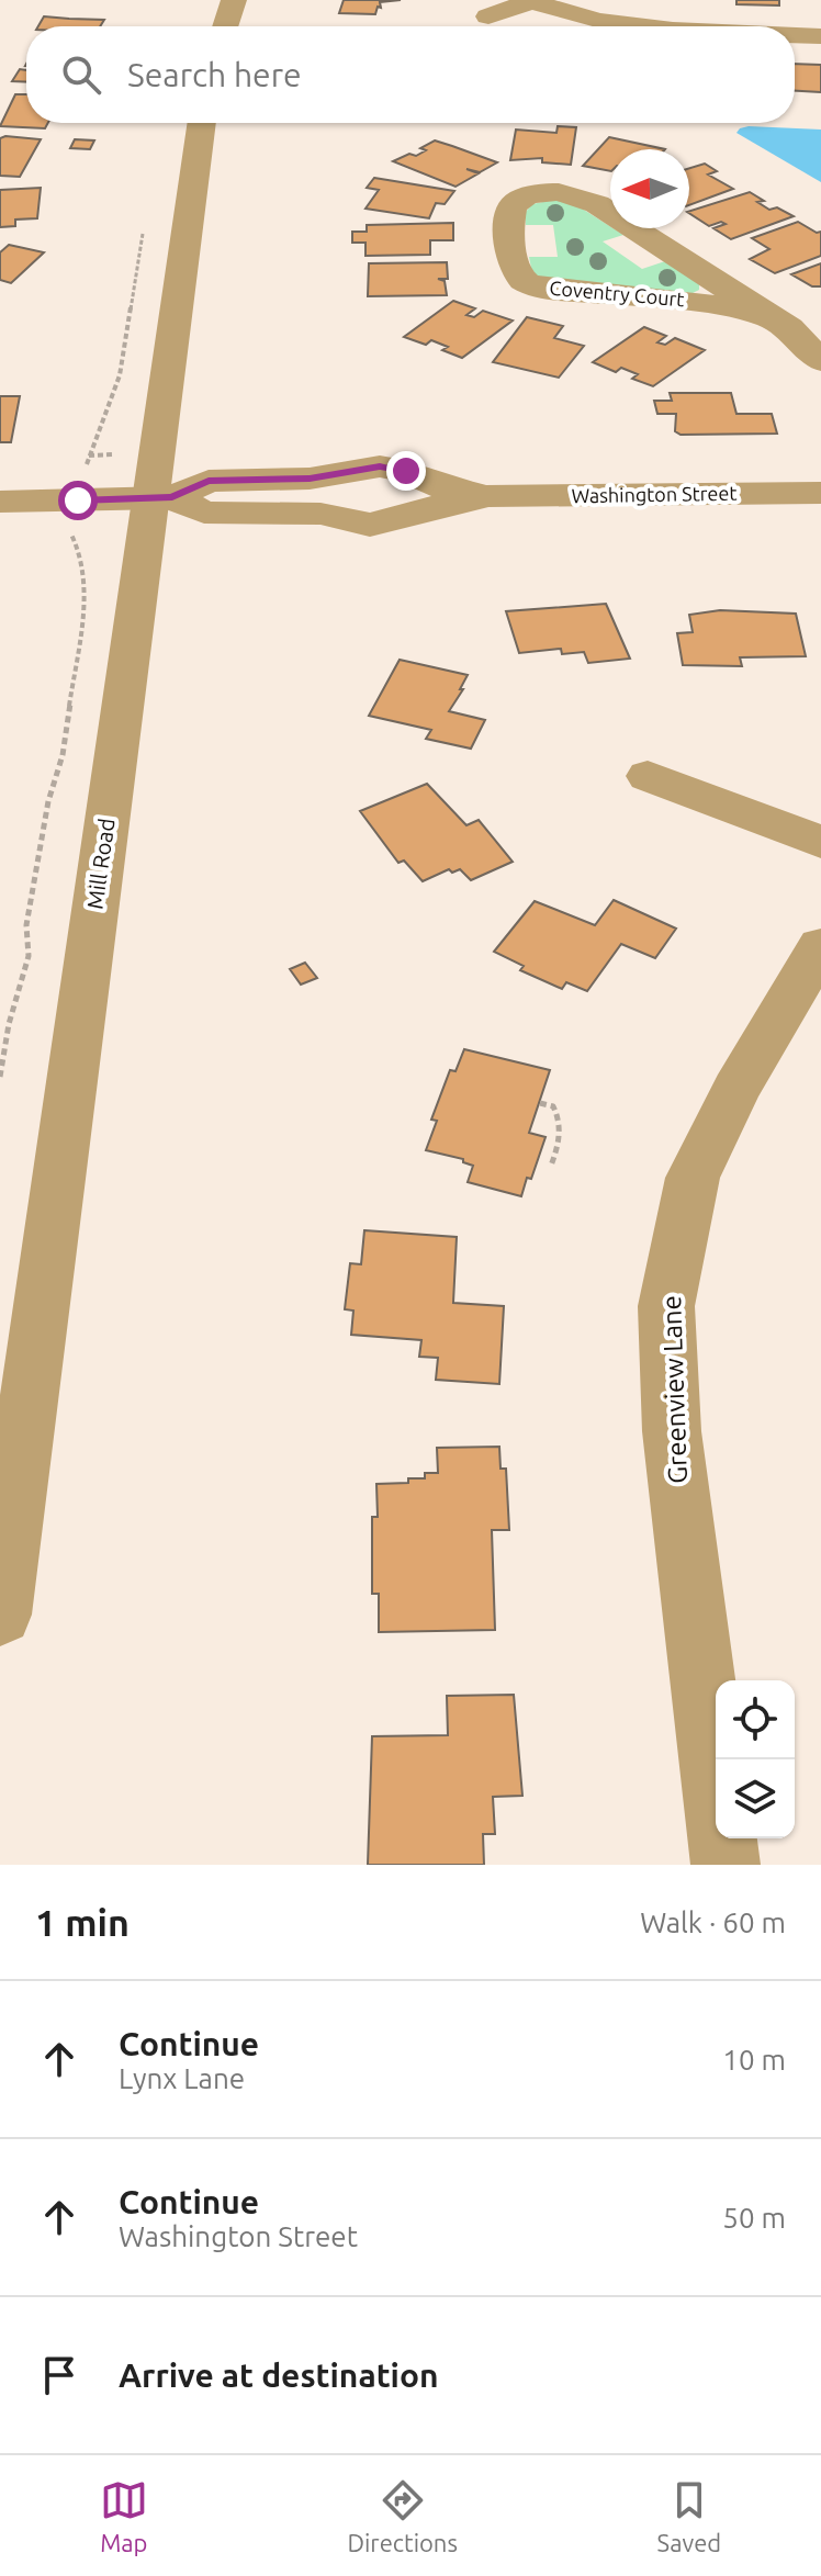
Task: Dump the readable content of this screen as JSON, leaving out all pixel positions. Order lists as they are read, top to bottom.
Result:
{
  "streets": {
    "street": [
      "Coventry Court",
      "Washington Street",
      "Mill Road",
      "Greenview Lane"
    ]
  },
  "crossings": [
    ["Washington Street", "Mill Road"]
  ],
  "north": "left",
  "page": {
    "search": "Search here",
    "heading": ["1 min", "Walk · 60 m"],
    "list": [
      ["Continue", "Lynx Lane", "10 m"],
      ["Continue", "Washington Street", "50 m"],
      "Arrive at destination"
    ],
    "nav": ["Map", "Directions", "Saved"]
  }
}
